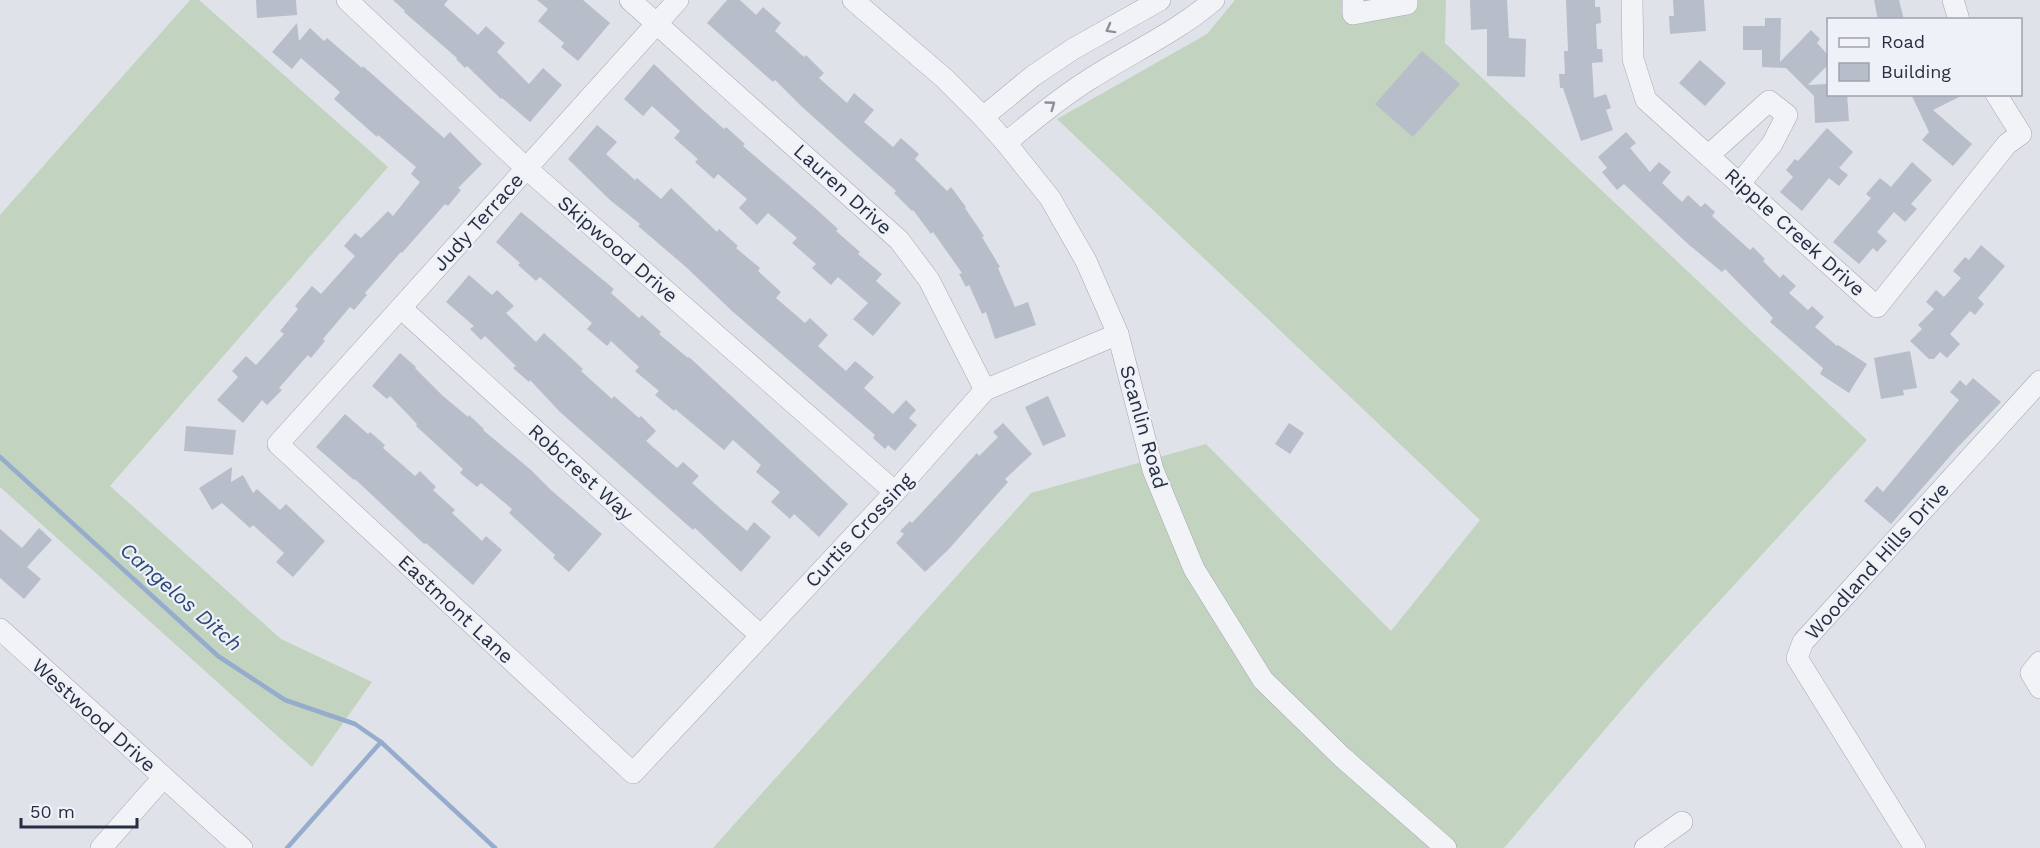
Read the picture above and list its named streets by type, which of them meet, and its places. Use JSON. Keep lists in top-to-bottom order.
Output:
{
  "streets": {
    "street": [
      "Lauren Drive",
      "Judy Terrace",
      "Ripple Creek Drive",
      "Skipwood Drive",
      "Scanlin Road",
      "Robcrest Way",
      "Curtis Crossing",
      "Woodland Hills Drive",
      "Eastmont Lane",
      "Westwood Drive"
    ]
  },
  "crossings": [
    ["Lauren Drive", "Judy Terrace"],
    ["Lauren Drive", "Curtis Crossing"],
    ["Judy Terrace", "Skipwood Drive"],
    ["Judy Terrace", "Robcrest Way"],
    ["Judy Terrace", "Eastmont Lane"],
    ["Skipwood Drive", "Curtis Crossing"],
    ["Scanlin Road", "Curtis Crossing"],
    ["Robcrest Way", "Curtis Crossing"],
    ["Curtis Crossing", "Eastmont Lane"]
  ],
  "water": ["Cangelos Ditch"],
  "legend": ["Road", "Building"],
  "scale_bar": "50 m"
}
